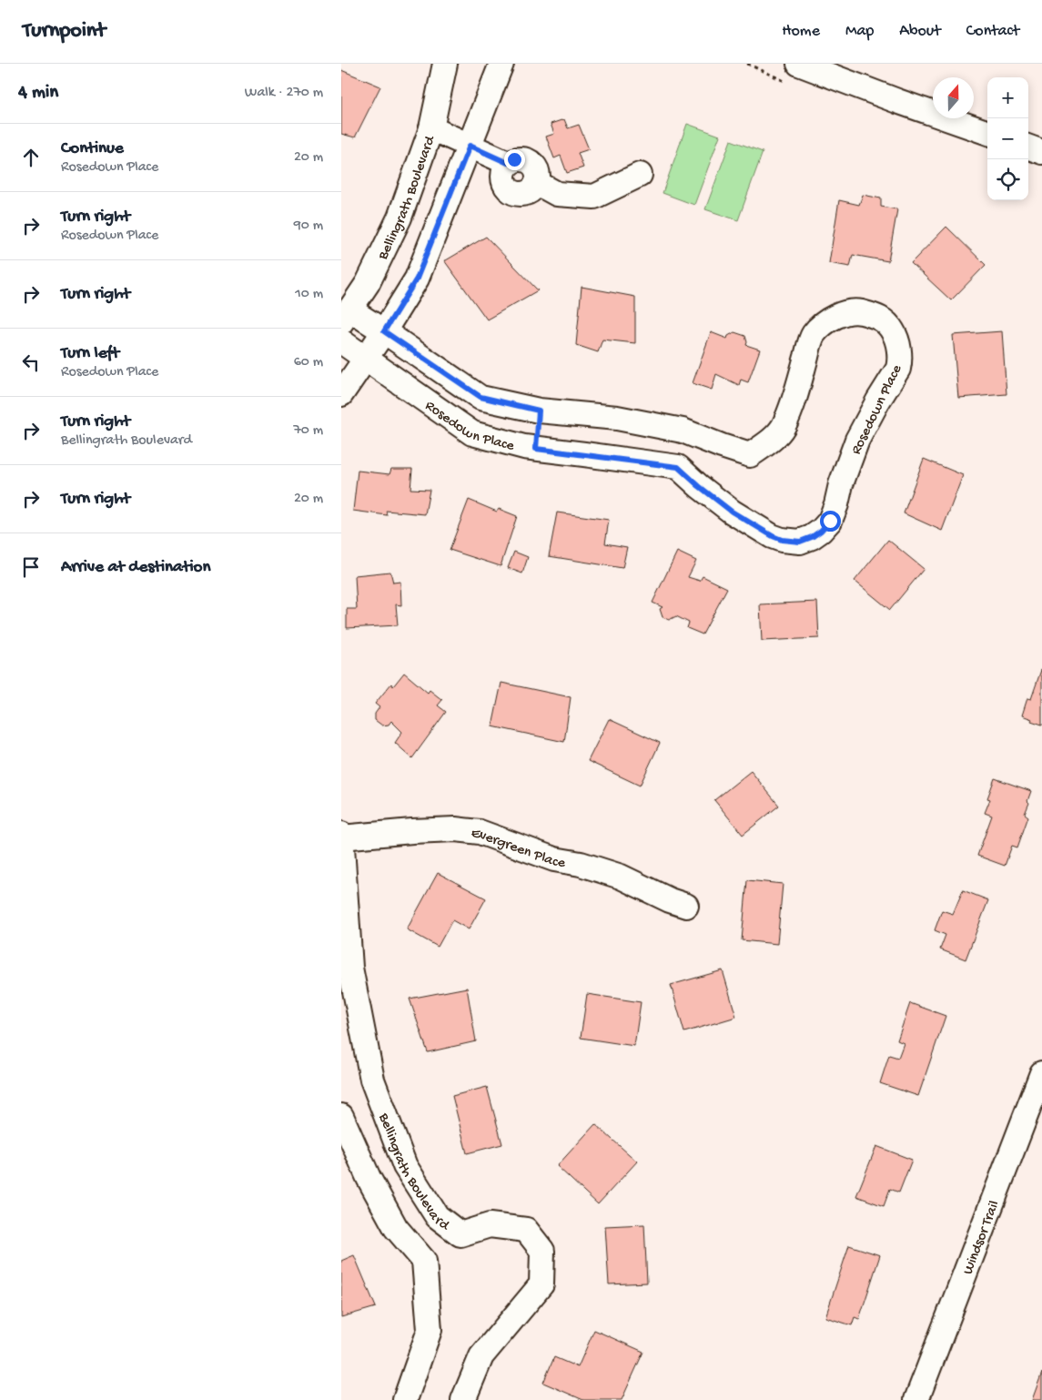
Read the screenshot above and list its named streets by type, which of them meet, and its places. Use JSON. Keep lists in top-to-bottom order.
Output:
{
  "streets": {
    "street": [
      "Bellingrath Boulevard",
      "Rosedown Place",
      "Evergreen Place",
      "Windsor Trail"
    ]
  },
  "crossings": [
    ["Bellingrath Boulevard", "Rosedown Place"],
    ["Bellingrath Boulevard", "Evergreen Place"]
  ],
  "north": "top",
  "page": {
    "header": "Turnpoint",
    "nav": [
      "Home",
      "Map",
      "About",
      "Contact"
    ],
    "heading": ["4 min", "Walk · 270 m"],
    "map_buttons": ["+", "−"],
    "list": [
      ["Continue", "Rosedown Place", "20 m"],
      ["Turn right", "Rosedown Place", "90 m"],
      ["Turn right", "10 m"],
      ["Turn left", "Rosedown Place", "60 m"],
      ["Turn right", "Bellingrath Boulevard", "70 m"],
      ["Turn right", "20 m"],
      "Arrive at destination"
    ]
  }
}
